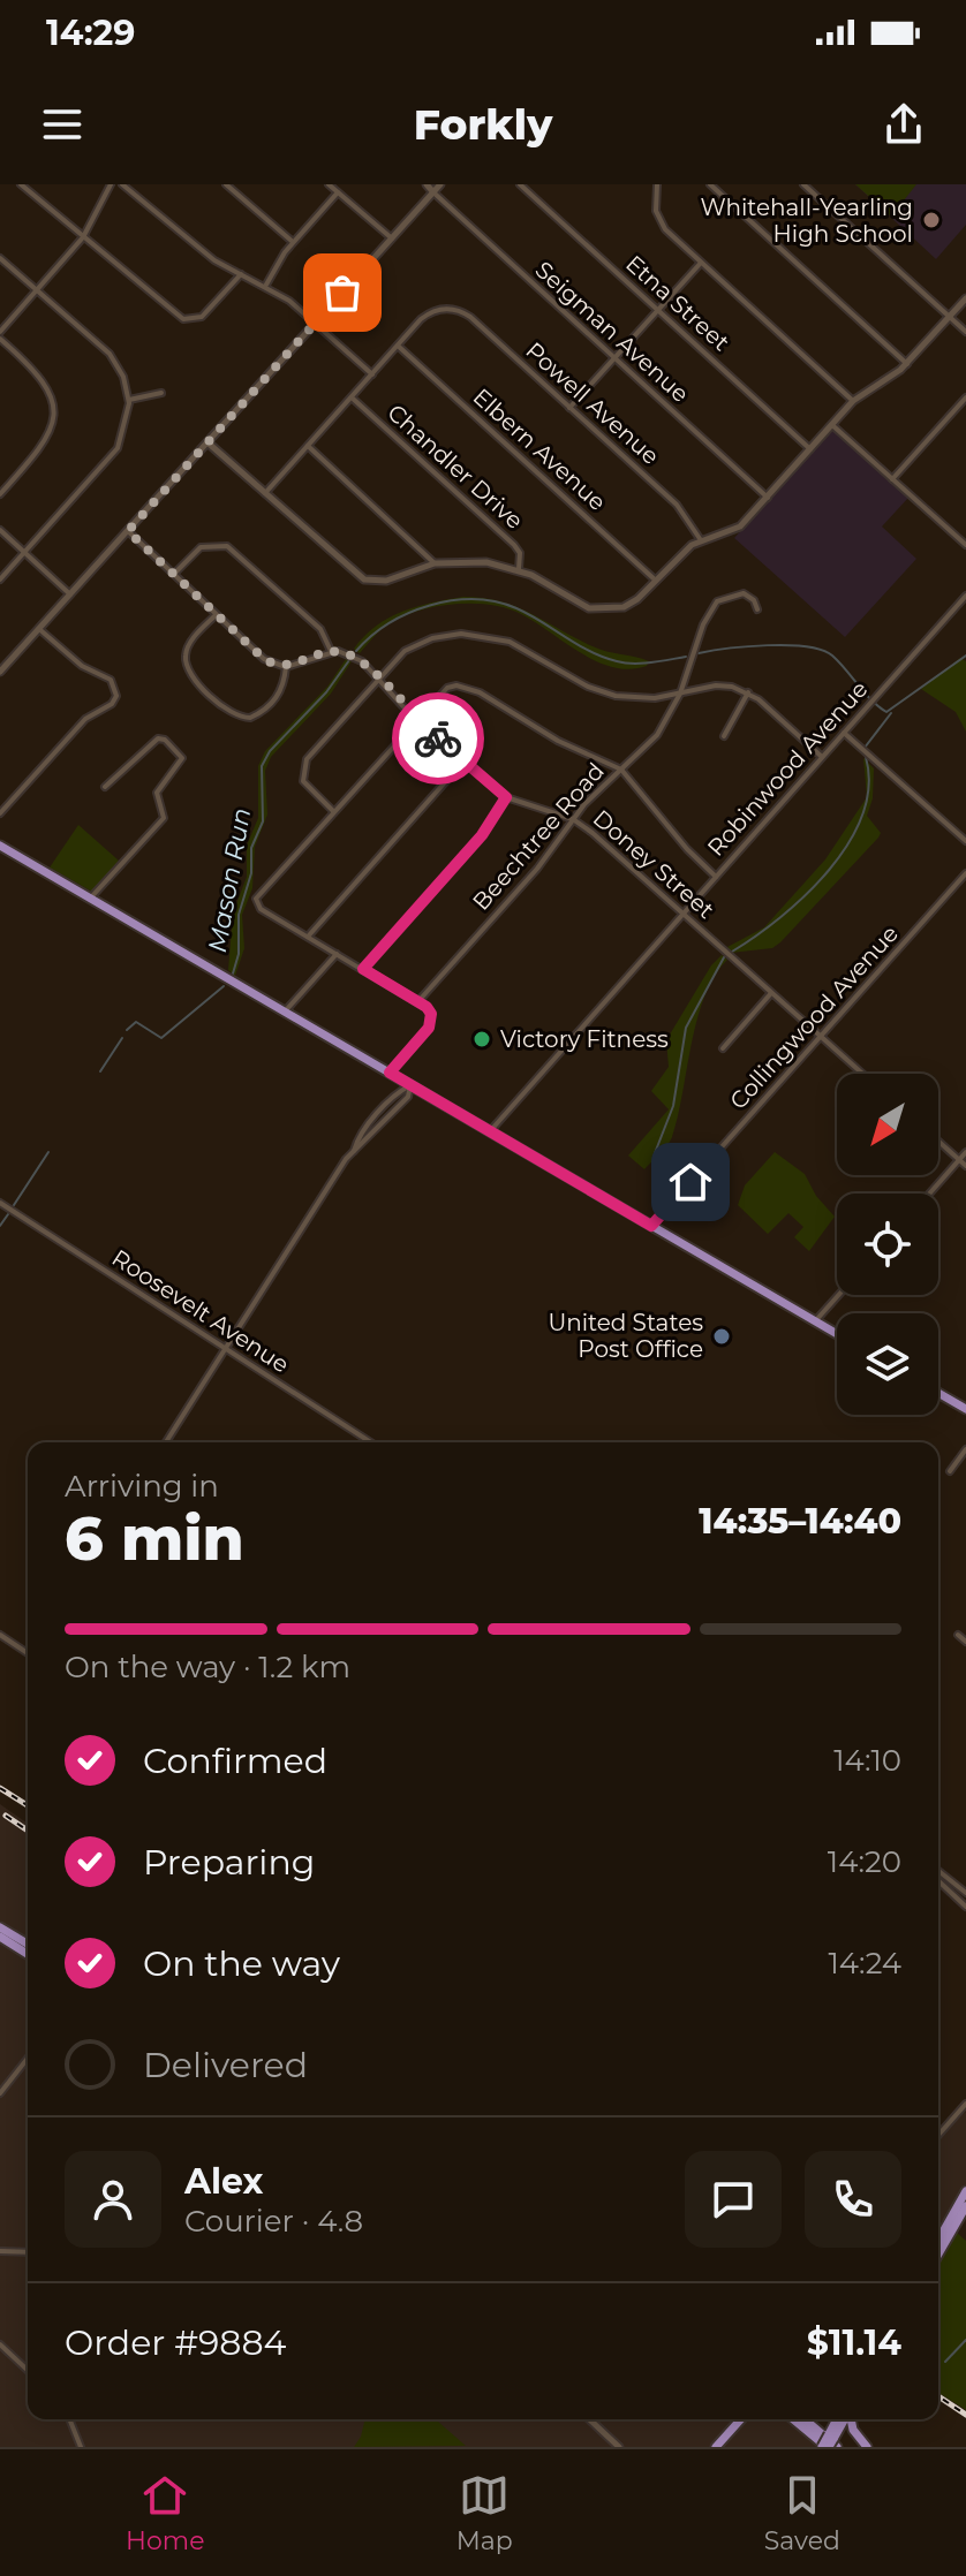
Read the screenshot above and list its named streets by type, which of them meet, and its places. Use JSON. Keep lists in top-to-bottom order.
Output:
{
  "streets": {
    "street": [
      "Etna Street",
      "Seigman Avenue",
      "Powell Avenue",
      "Elbern Avenue",
      "Chandler Drive",
      "Robinwood Avenue",
      "Beechtree Road",
      "Doney Street",
      "Collingwood Avenue",
      "Roosevelt Avenue"
    ]
  },
  "crossings": [
    ["Powell Avenue", "Elbern Avenue"],
    ["Robinwood Avenue", "Doney Street"],
    ["Beechtree Road", "Doney Street"],
    ["Doney Street", "Collingwood Avenue"]
  ],
  "water": ["Mason Run"],
  "places": ["Whitehall-Yearling High School", "Victory Fitness", "United States Post Office"],
  "north": "bottom left",
  "page": {
    "status": "14:29",
    "header": "Forkly",
    "heading": ["6 min", "Arriving in", "14:35–14:40"],
    "panel": [
      "Alex",
      "Courier · 4.8",
      "Order #9884",
      "$11.14"
    ],
    "bar": "On the way · 1.2 km",
    "list": [
      ["Confirmed", "14:10"],
      ["Preparing", "14:20"],
      ["On the way", "14:24"],
      "Delivered"
    ],
    "tabs": ["Home", "Map", "Saved"]
  }
}
